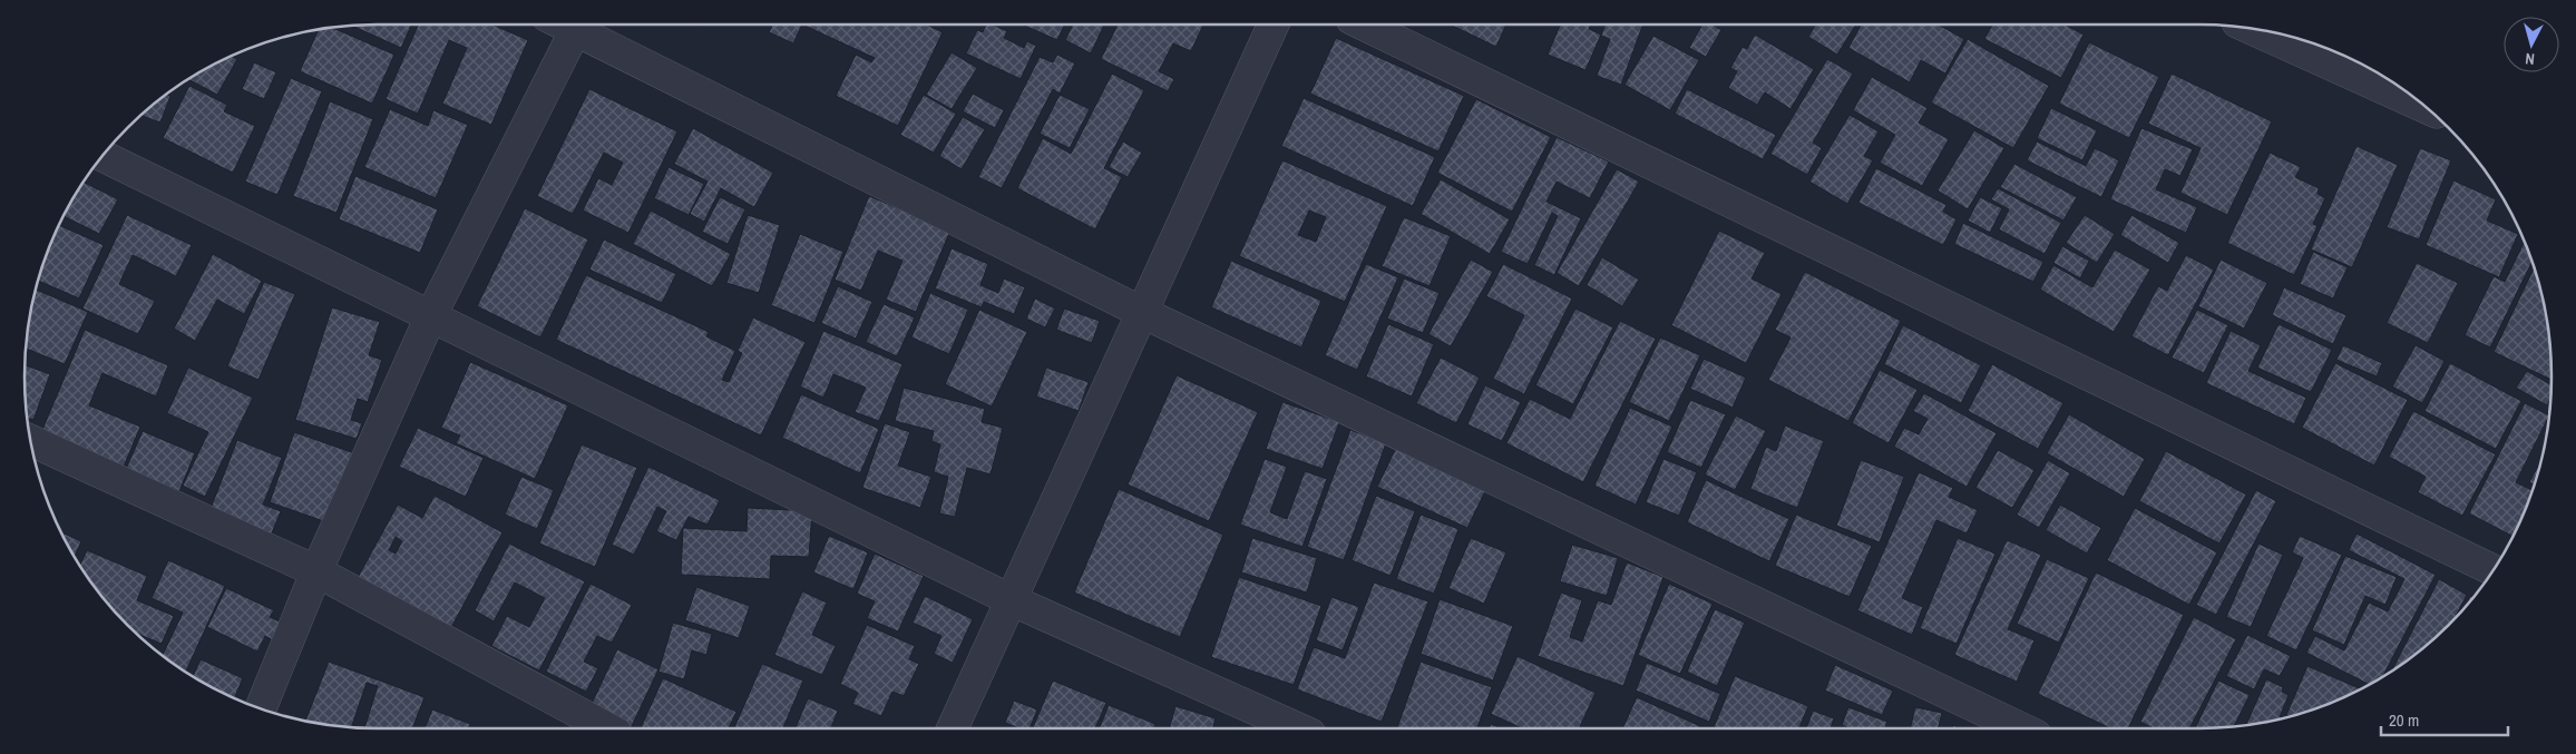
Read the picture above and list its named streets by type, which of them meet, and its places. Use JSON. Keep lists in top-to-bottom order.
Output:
{
  "scale_bar": "20 m",
  "north": "bottom"
}
